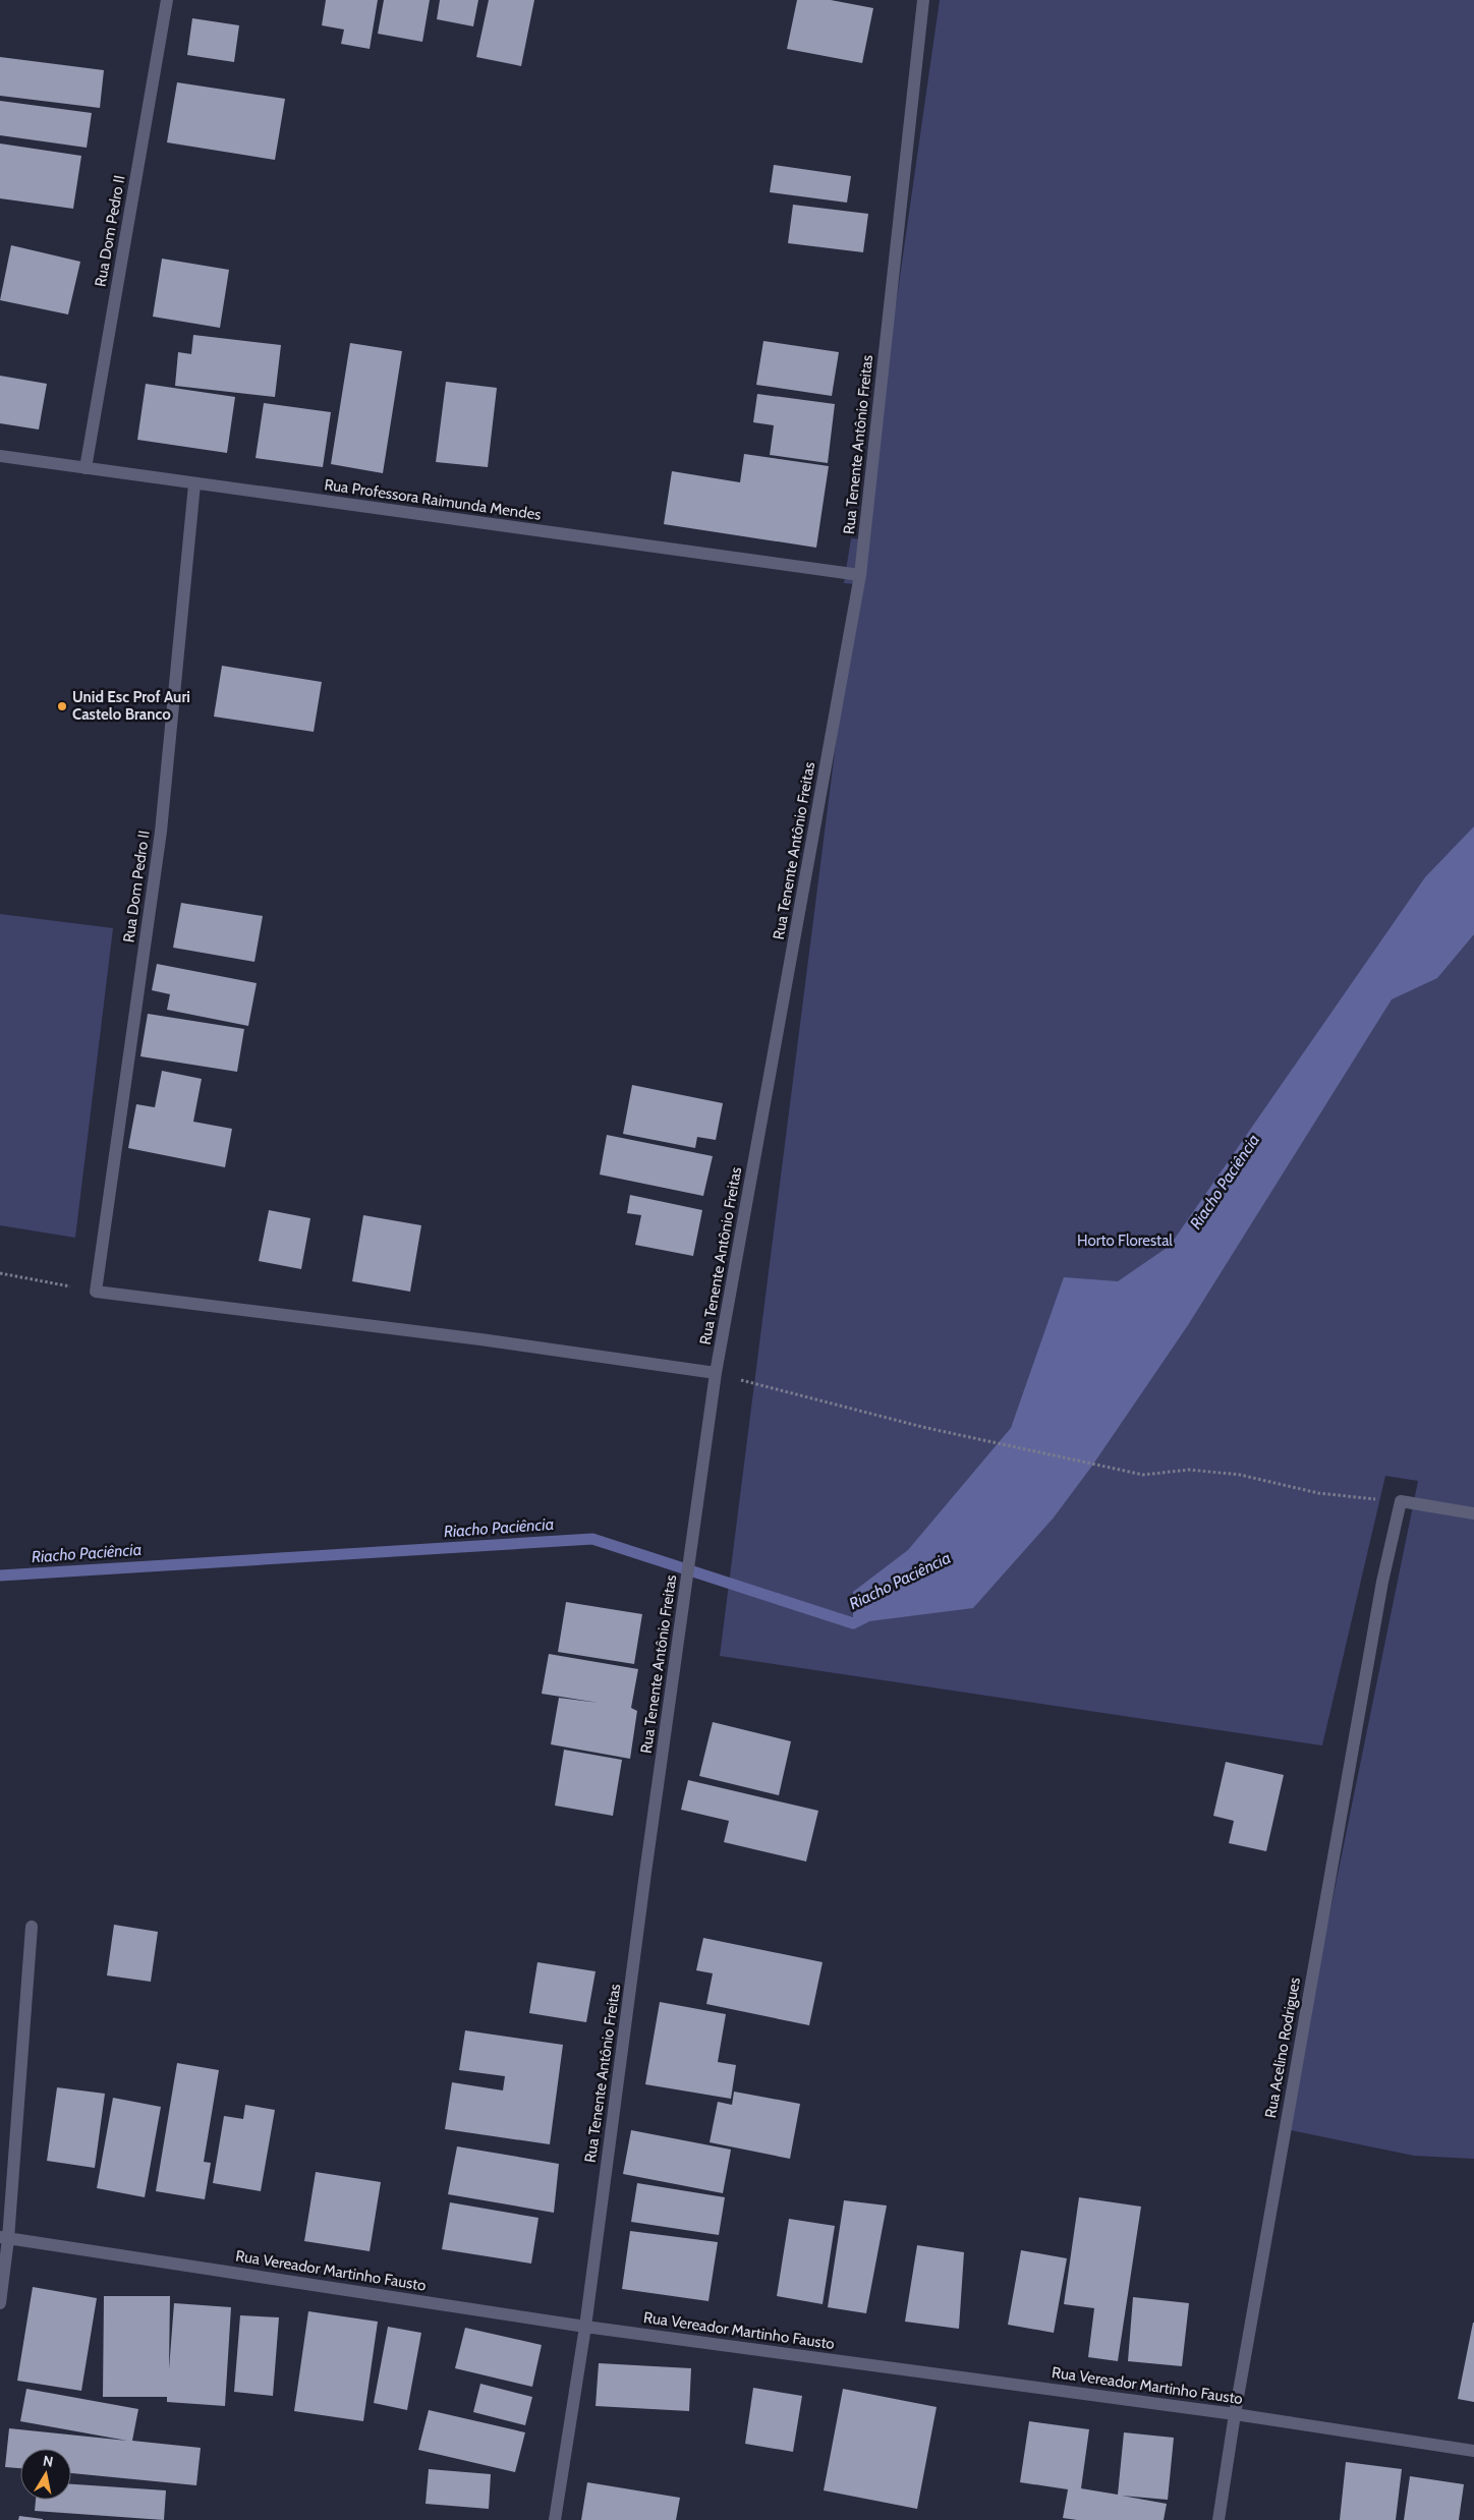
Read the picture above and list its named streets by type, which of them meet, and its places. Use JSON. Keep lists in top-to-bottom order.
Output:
{
  "streets": {
    "street": [
      "Rua Dom Pedro II",
      "Rua Tenente Antônio Freitas",
      "Rua Professora Raimunda Mendes",
      "Rua Acelino Rodrigues",
      "Rua Vereador Martinho Fausto"
    ]
  },
  "crossings": [
    ["Rua Dom Pedro II", "Rua Professora Raimunda Mendes"],
    ["Rua Tenente Antônio Freitas", "Rua Professora Raimunda Mendes"],
    ["Rua Tenente Antônio Freitas", "Rua Vereador Martinho Fausto"],
    ["Rua Acelino Rodrigues", "Rua Vereador Martinho Fausto"]
  ],
  "water": ["Riacho Paciência"],
  "parks": ["Horto Florestal"],
  "places": ["Unid Esc Prof Auri Castelo Branco"],
  "north": "top"
}
